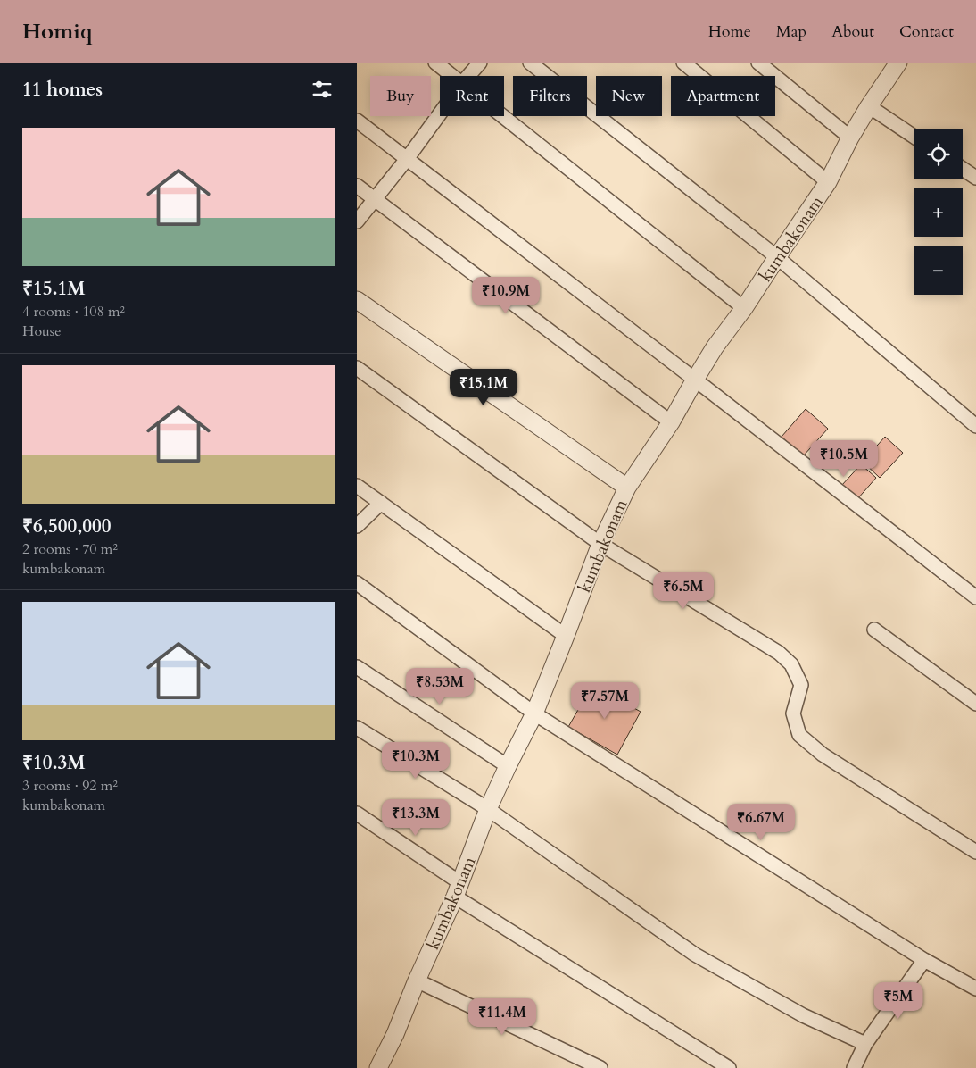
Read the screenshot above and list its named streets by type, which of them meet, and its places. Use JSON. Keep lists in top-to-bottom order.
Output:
{
  "streets": {
    "street": ["kumbakonam"]
  },
  "page": {
    "header": "Homiq",
    "nav": [
      "Home",
      "Map",
      "About",
      "Contact"
    ],
    "heading": "11 homes",
    "chip": [
      "Buy",
      "Rent",
      "Filters",
      "New",
      "Apartment"
    ],
    "list": [
      {
        "name": "₹15.1M",
        "note": "4 rooms · 108 m² · House"
      },
      {
        "name": "₹6,500,000",
        "note": "2 rooms · 70 m² · kumbakonam"
      },
      {
        "name": "₹10.3M",
        "note": "3 rooms · 92 m² · kumbakonam"
      }
    ],
    "map_buttons": ["+", "−"],
    "price": [
      "₹10.9M",
      "₹15.1M",
      "₹10.5M",
      "₹6.5M",
      "₹8.53M",
      "₹7.57M",
      "₹10.3M",
      "₹13.3M",
      "₹6.67M",
      "₹5M",
      "₹11.4M"
    ]
  }
}
